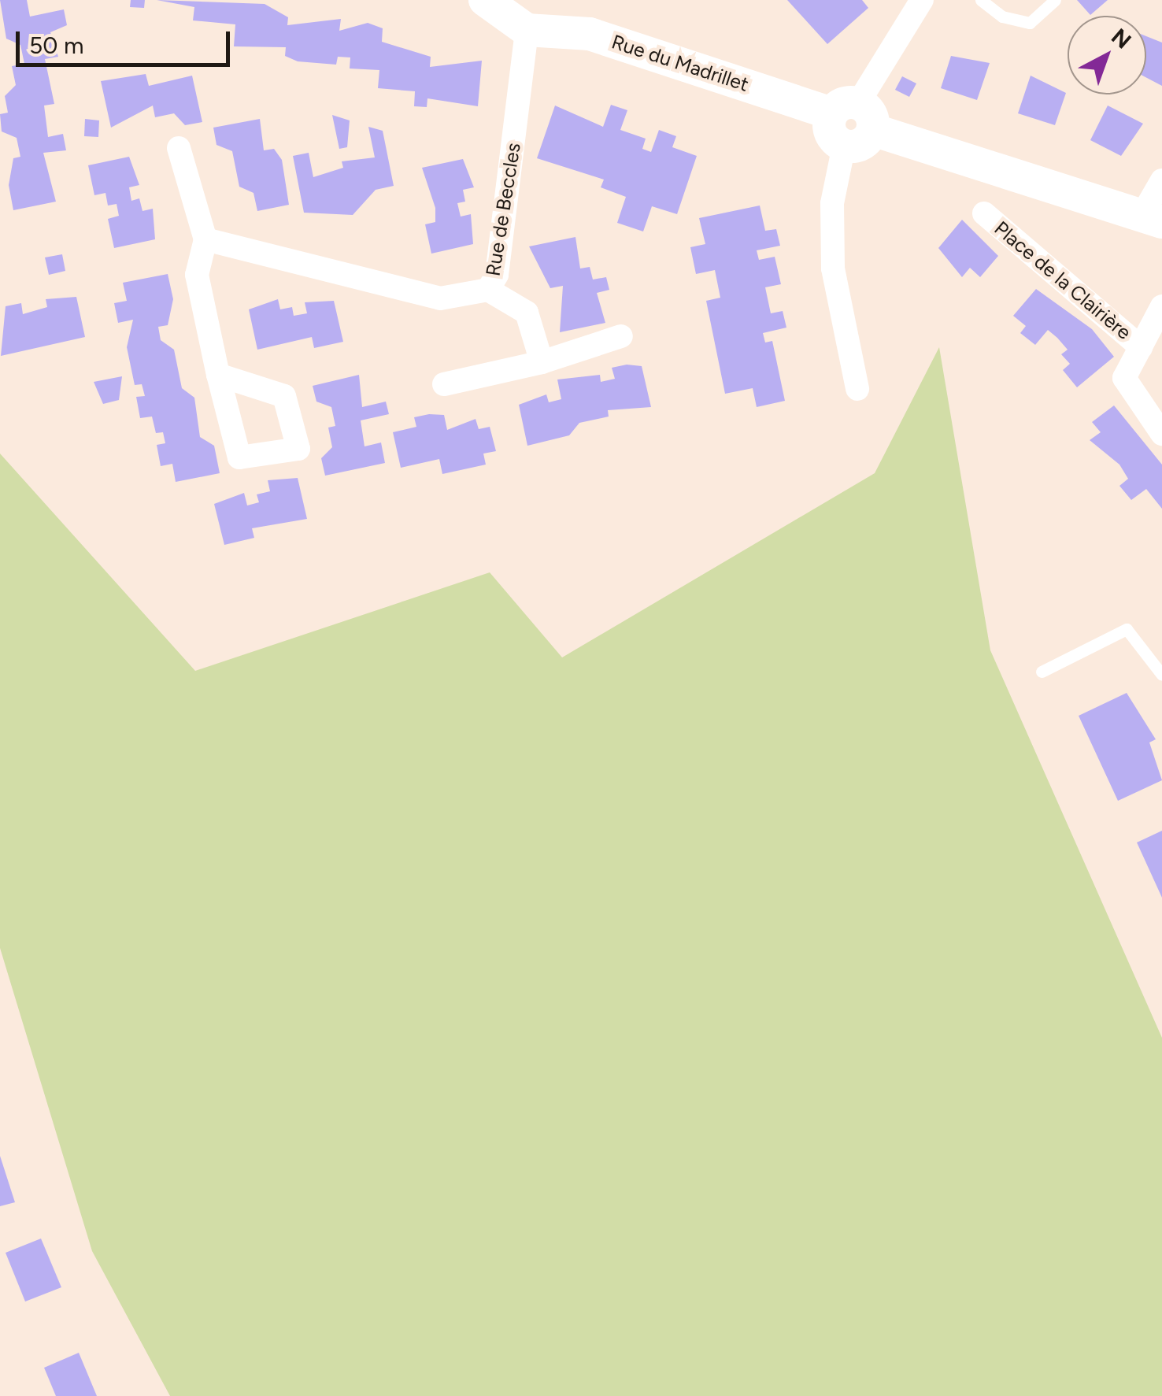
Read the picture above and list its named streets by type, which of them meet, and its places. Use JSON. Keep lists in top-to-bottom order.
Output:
{
  "streets": {
    "street": ["Rue du Madrillet", "Rue de Beccles", "Place de la Clairière"]
  },
  "crossings": [
    ["Rue du Madrillet", "Rue de Beccles"]
  ],
  "scale_bar": "50 m",
  "north": "top right"
}
